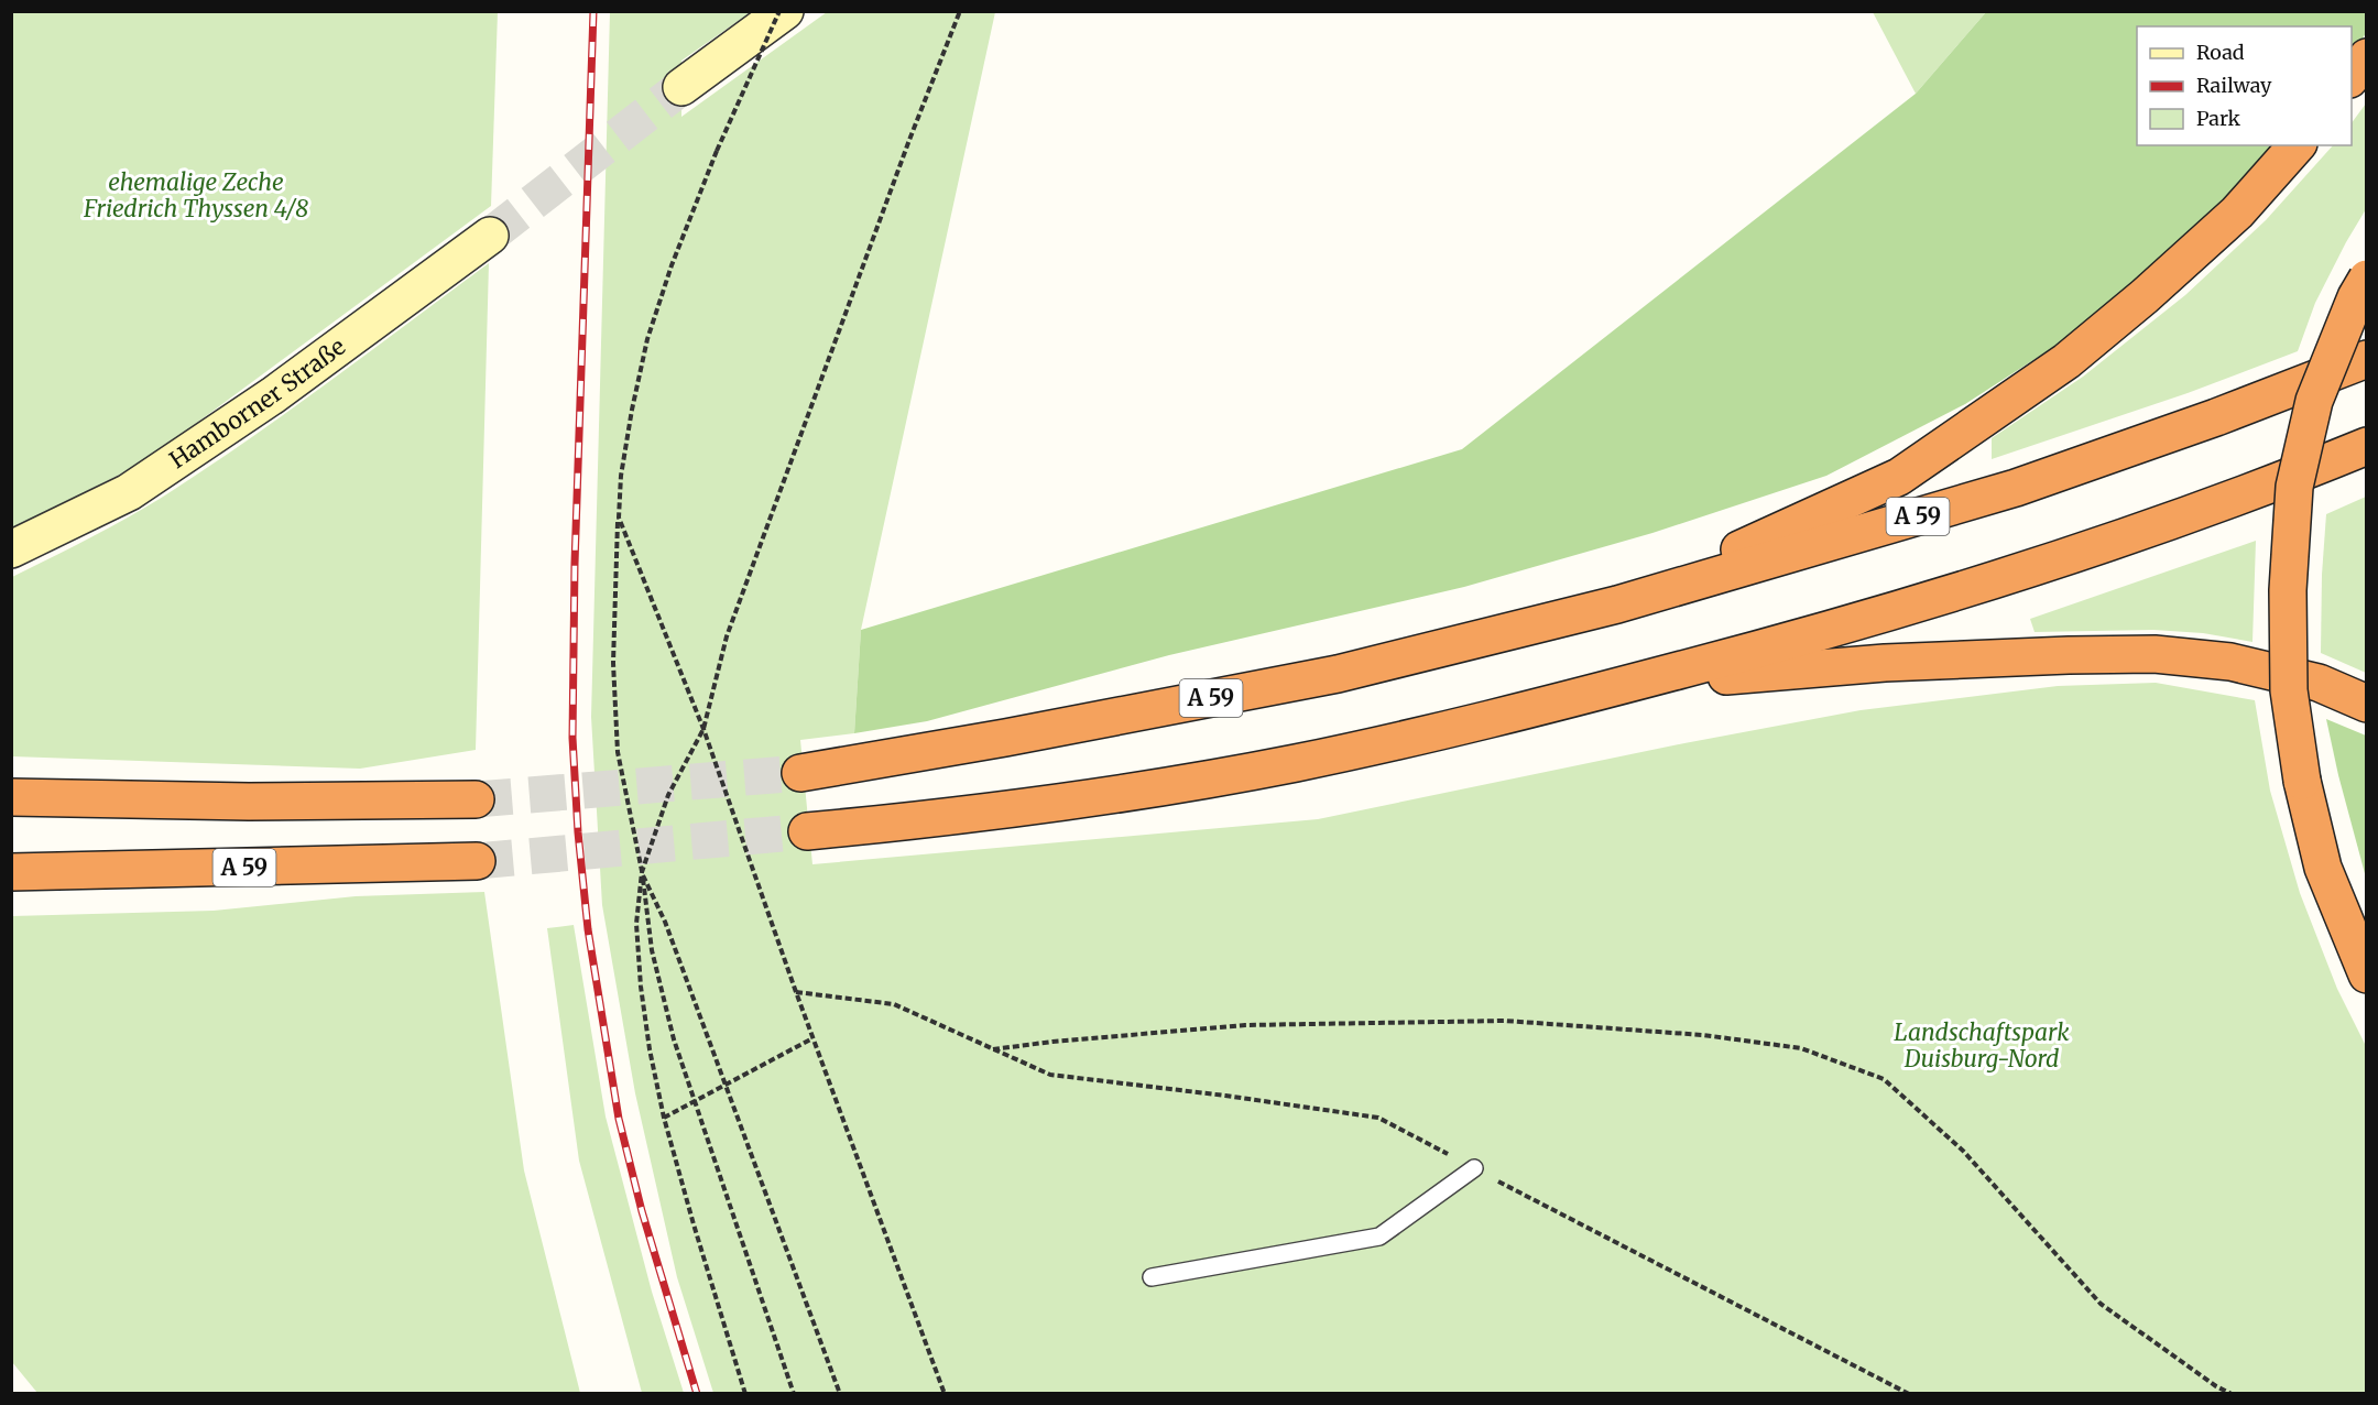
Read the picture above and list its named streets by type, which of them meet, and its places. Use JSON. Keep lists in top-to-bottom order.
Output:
{
  "streets": {
    "highway": ["A 59"],
    "street": ["Hamborner Straße"]
  },
  "parks": ["ehemalige Zeche Friedrich Thyssen 4/8", "Landschaftspark Duisburg-Nord"],
  "legend": ["Road", "Railway", "Park"]
}
